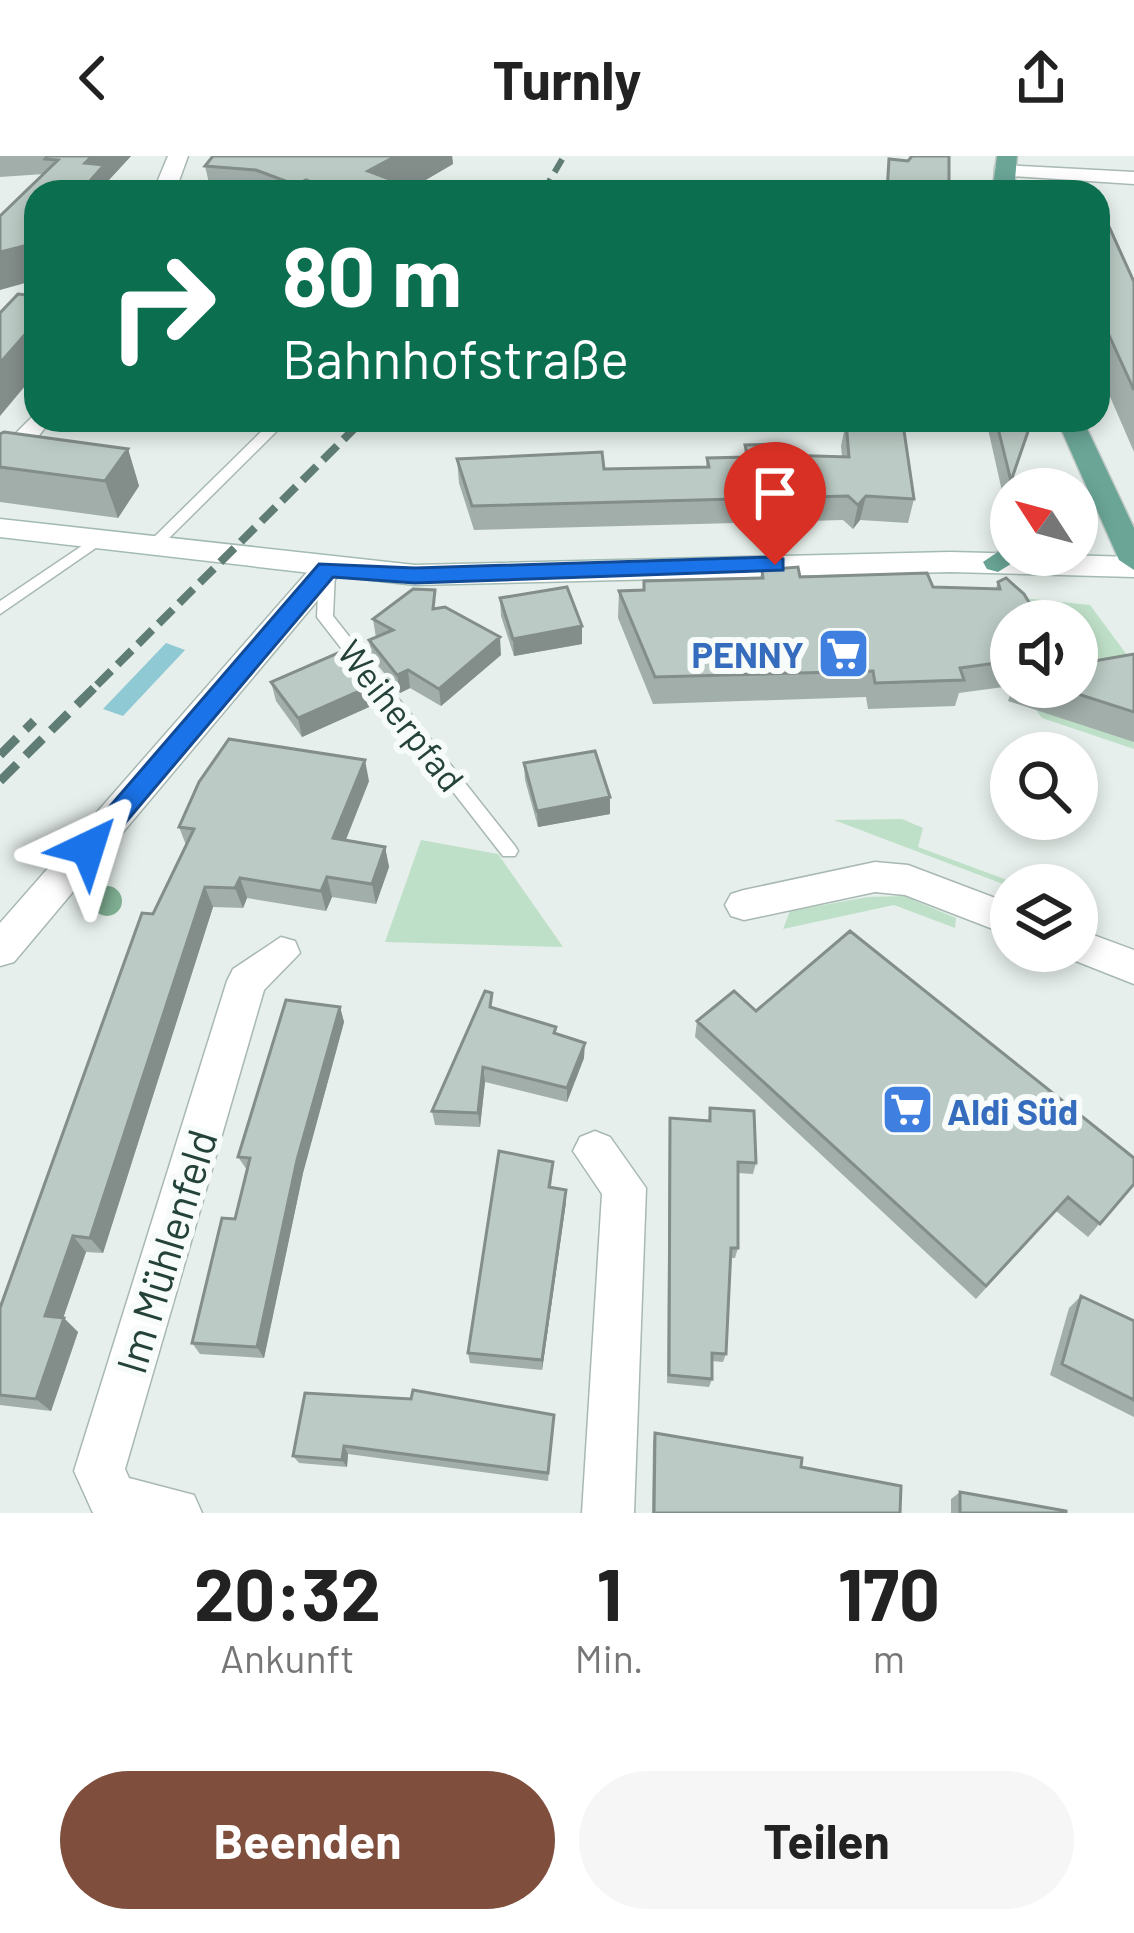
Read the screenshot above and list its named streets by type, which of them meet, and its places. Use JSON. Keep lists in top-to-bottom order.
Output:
{
  "streets": {
    "street": ["Im Mühlenfeld"],
    "lane": ["Weiherpfad"]
  },
  "places": {
    "supermarket": ["PENNY", "Aldi Süd"]
  },
  "north": "top left",
  "page": {
    "header": "Turnly",
    "turn": ["80 m", "Bahnhofstraße"],
    "eta": [
      "20:32",
      "Ankunft",
      "1",
      "Min.",
      "170",
      "m"
    ],
    "buttons": ["Beenden", "Teilen"]
  }
}
